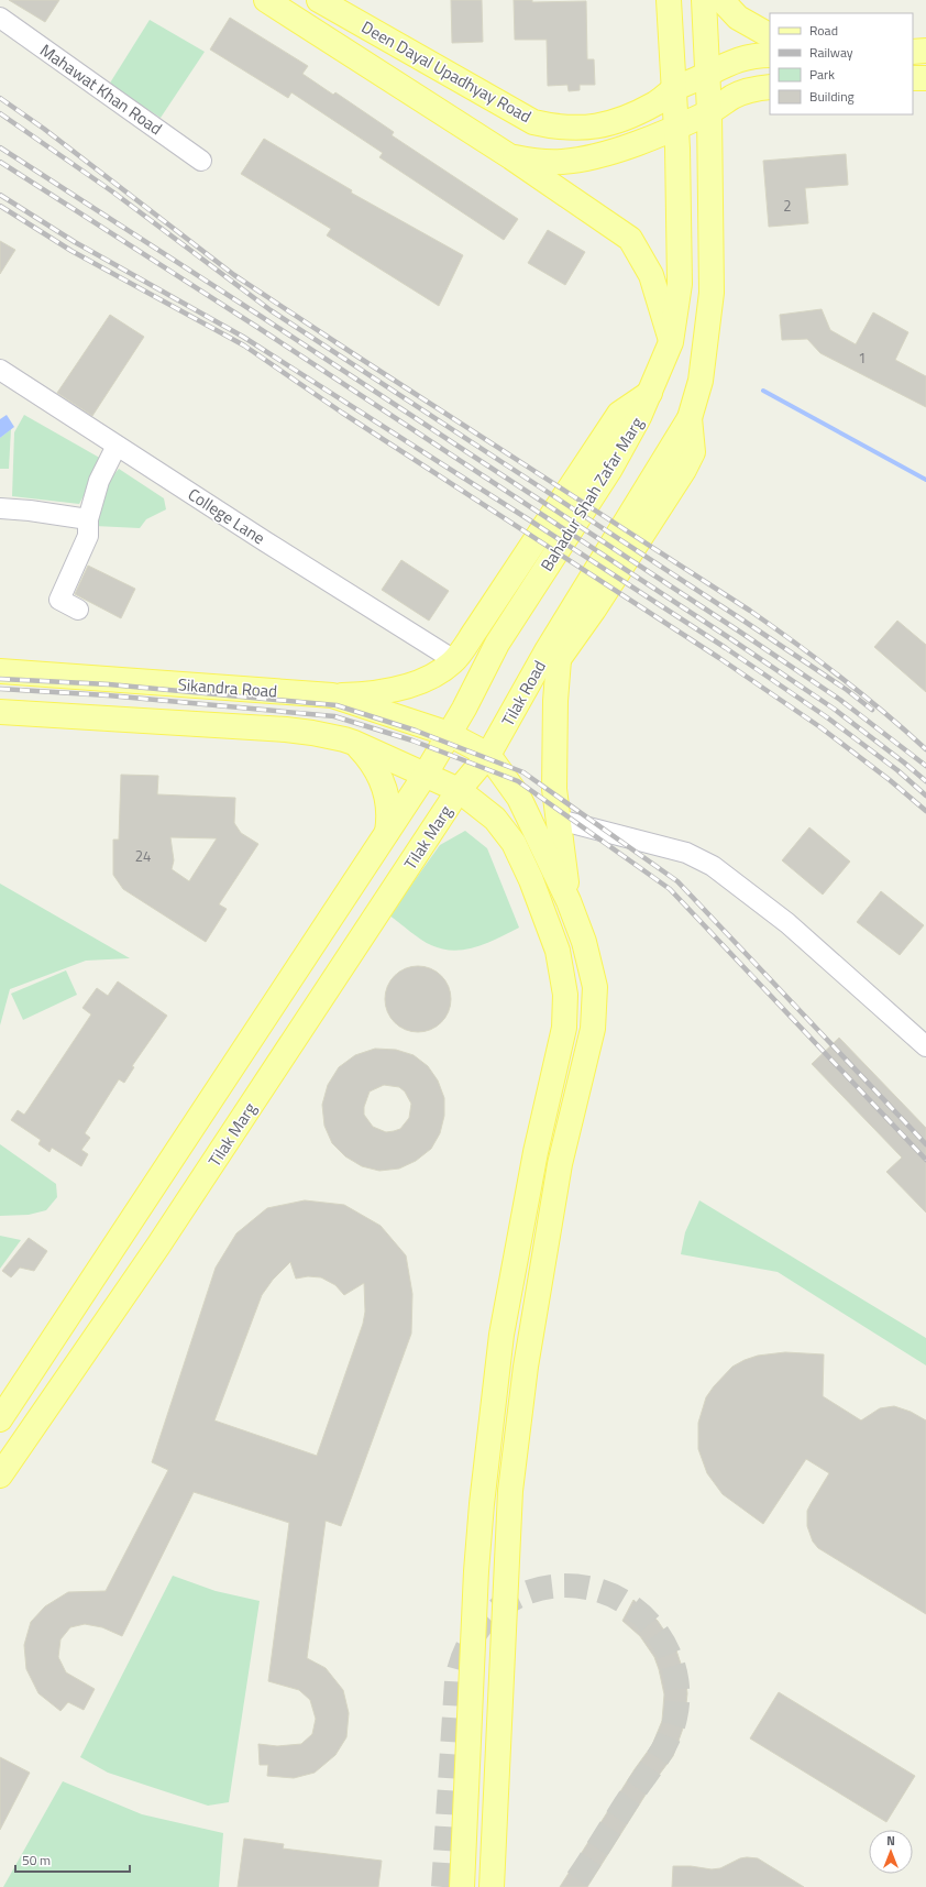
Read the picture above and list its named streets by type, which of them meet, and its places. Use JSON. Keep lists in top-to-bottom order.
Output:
{
  "streets": {
    "main road": [
      "Deen Dayal Upadhyay Road",
      "Bahadur Shah Zafar Marg",
      "Sikandra Road",
      "Tilak Road",
      "Tilak Marg"
    ],
    "street": ["Mahawat Khan Road", "College Lane"]
  },
  "crossings": [
    ["Deen Dayal Upadhyay Road", "Bahadur Shah Zafar Marg"],
    ["Sikandra Road", "Tilak Road"],
    ["Sikandra Road", "Tilak Marg"],
    ["Tilak Road", "Tilak Marg"]
  ],
  "house_numbers": ["2", "1", "24"],
  "legend": [
    "Road",
    "Railway",
    "Park",
    "Building"
  ],
  "scale_bar": "50 m",
  "north": "top"
}
